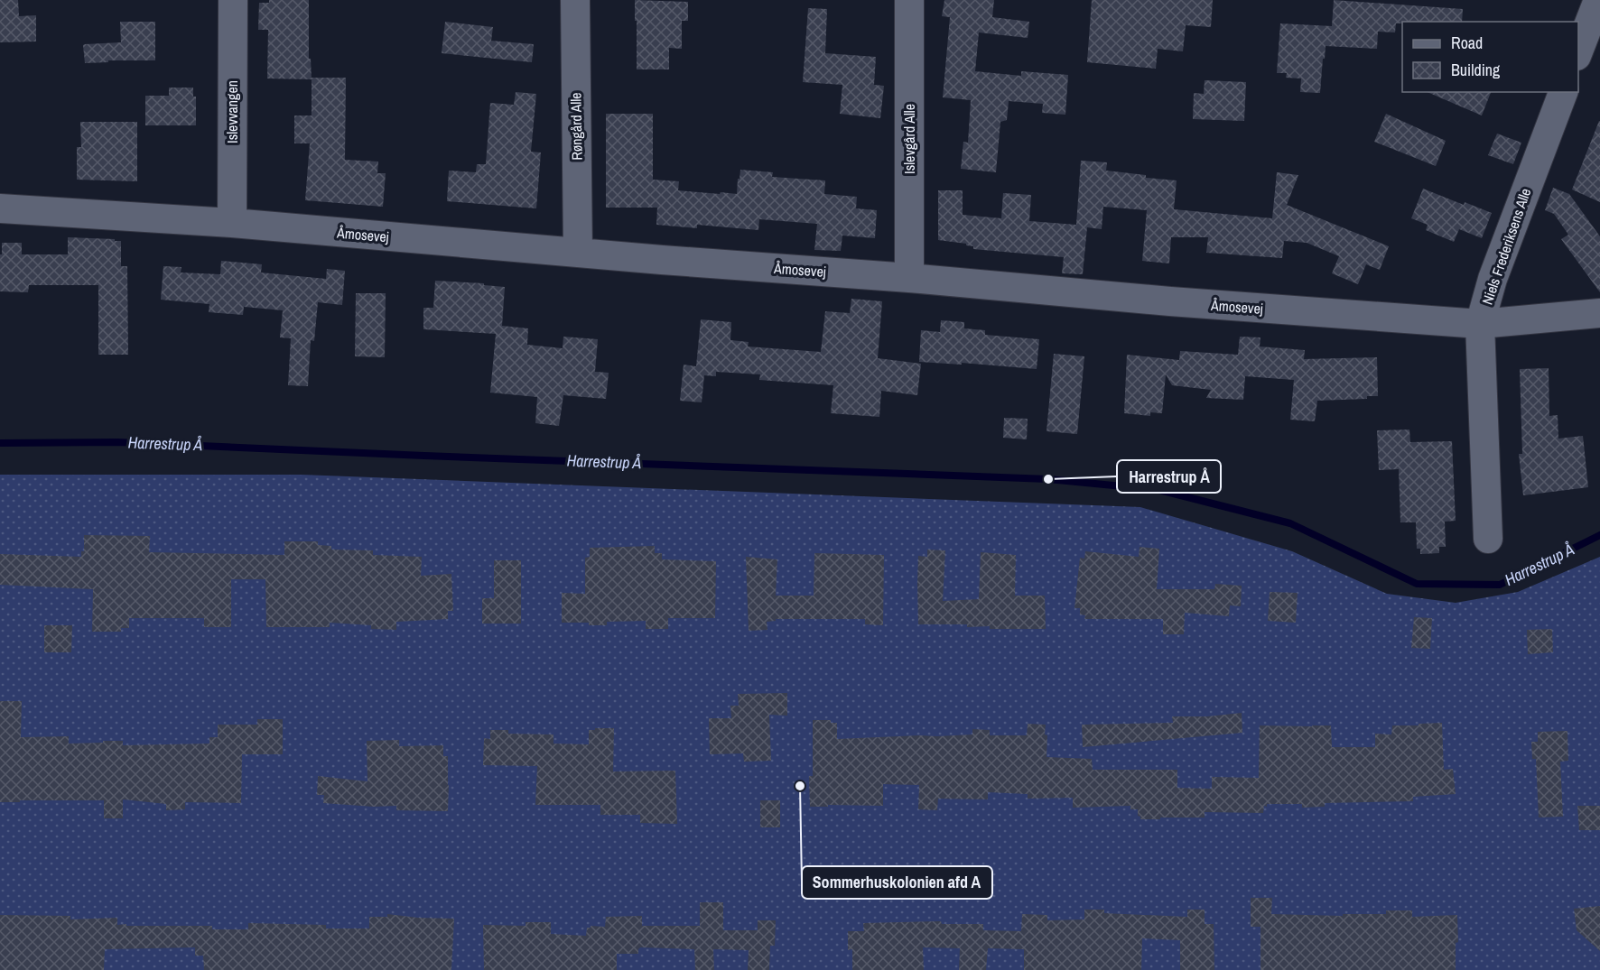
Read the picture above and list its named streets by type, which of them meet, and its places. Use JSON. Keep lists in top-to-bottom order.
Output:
{
  "streets": {
    "street": [
      "Islevvangen",
      "Røngård Alle",
      "Islevgård Alle",
      "Åmosevej",
      "Niels Frederiksens Alle"
    ]
  },
  "crossings": [
    ["Islevvangen", "Åmosevej"],
    ["Røngård Alle", "Åmosevej"],
    ["Islevgård Alle", "Åmosevej"],
    ["Åmosevej", "Niels Frederiksens Alle"]
  ],
  "water": ["Harrestrup Å"],
  "places": ["Harrestrup Å", "Sommerhuskolonien afd A"],
  "legend": ["Road", "Building"]
}
